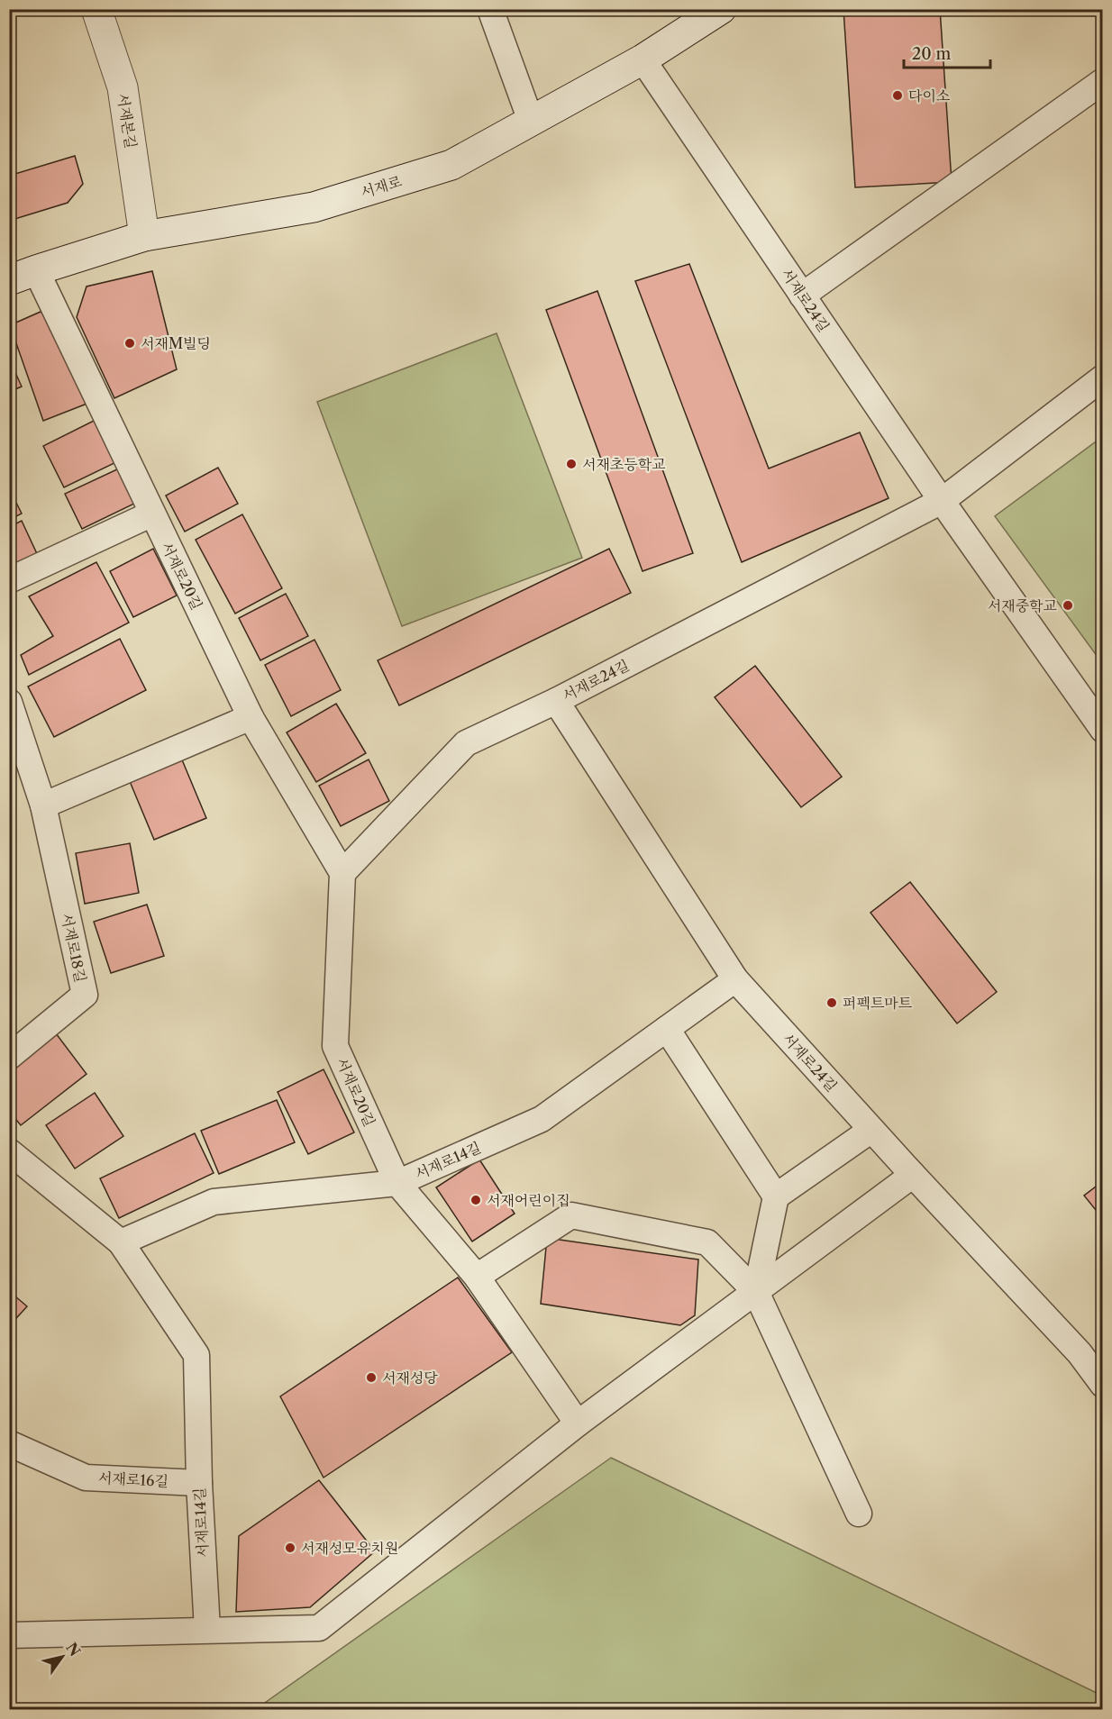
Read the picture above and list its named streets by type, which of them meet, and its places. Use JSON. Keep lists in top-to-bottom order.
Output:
{
  "streets": {
    "main road": ["서재본길", "서재로"],
    "street": [
      "서재로24길",
      "서재로20길",
      "서재로18길",
      "서재로14길",
      "서재로16길"
    ]
  },
  "crossings": [
    ["서재본길", "서재로"],
    ["서재로", "서재로24길"],
    ["서재로", "서재로20길"],
    ["서재로24길", "서재로14길"],
    ["서재로20길", "서재로14길"],
    ["서재로14길", "서재로16길"]
  ],
  "places": [
    "다이소",
    "서재M빌딩",
    "서재초등학교",
    "서재중학교",
    "퍼펙트마트",
    "서재어린이집",
    "서재성당",
    "서재성모유치원"
  ],
  "scale_bar": "20 m",
  "north": "top right"
}
